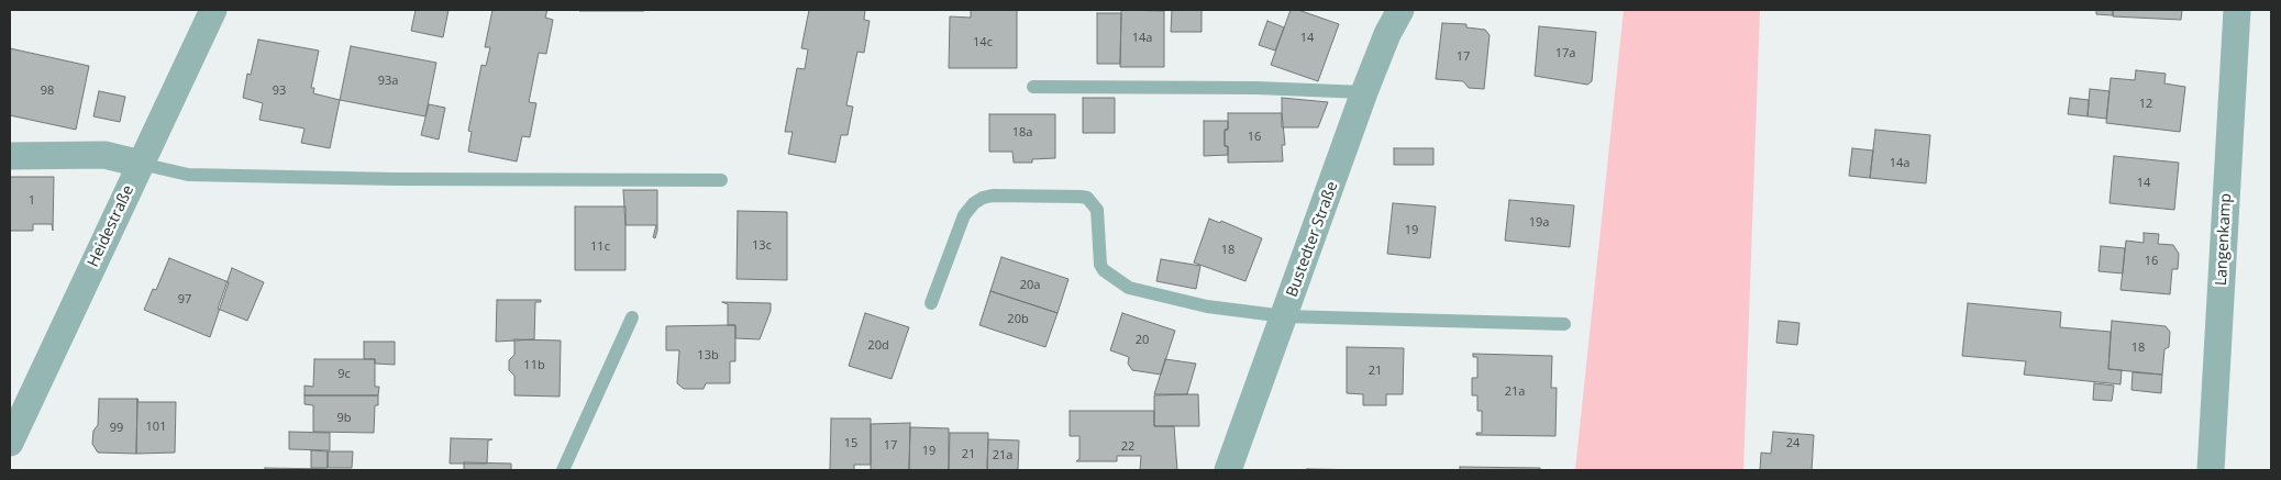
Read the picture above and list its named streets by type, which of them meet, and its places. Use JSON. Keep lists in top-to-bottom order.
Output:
{
  "streets": {
    "street": ["Heidestraße", "Bustedter Straße", "Langenkamp"]
  },
  "house_numbers": [
    "14a",
    "14",
    "14c",
    "17a",
    "17",
    "93a",
    "98",
    "93",
    "12",
    "18a",
    "16",
    "14a",
    "14",
    "1",
    "19a",
    "19",
    "13c",
    "11c",
    "18",
    "16",
    "20a",
    "97",
    "20b",
    "20",
    "20d",
    "18",
    "13b",
    "11b",
    "21",
    "9c",
    "21a",
    "9b",
    "101",
    "99",
    "15",
    "24",
    "17",
    "22",
    "19",
    "21",
    "21a"
  ]
}
